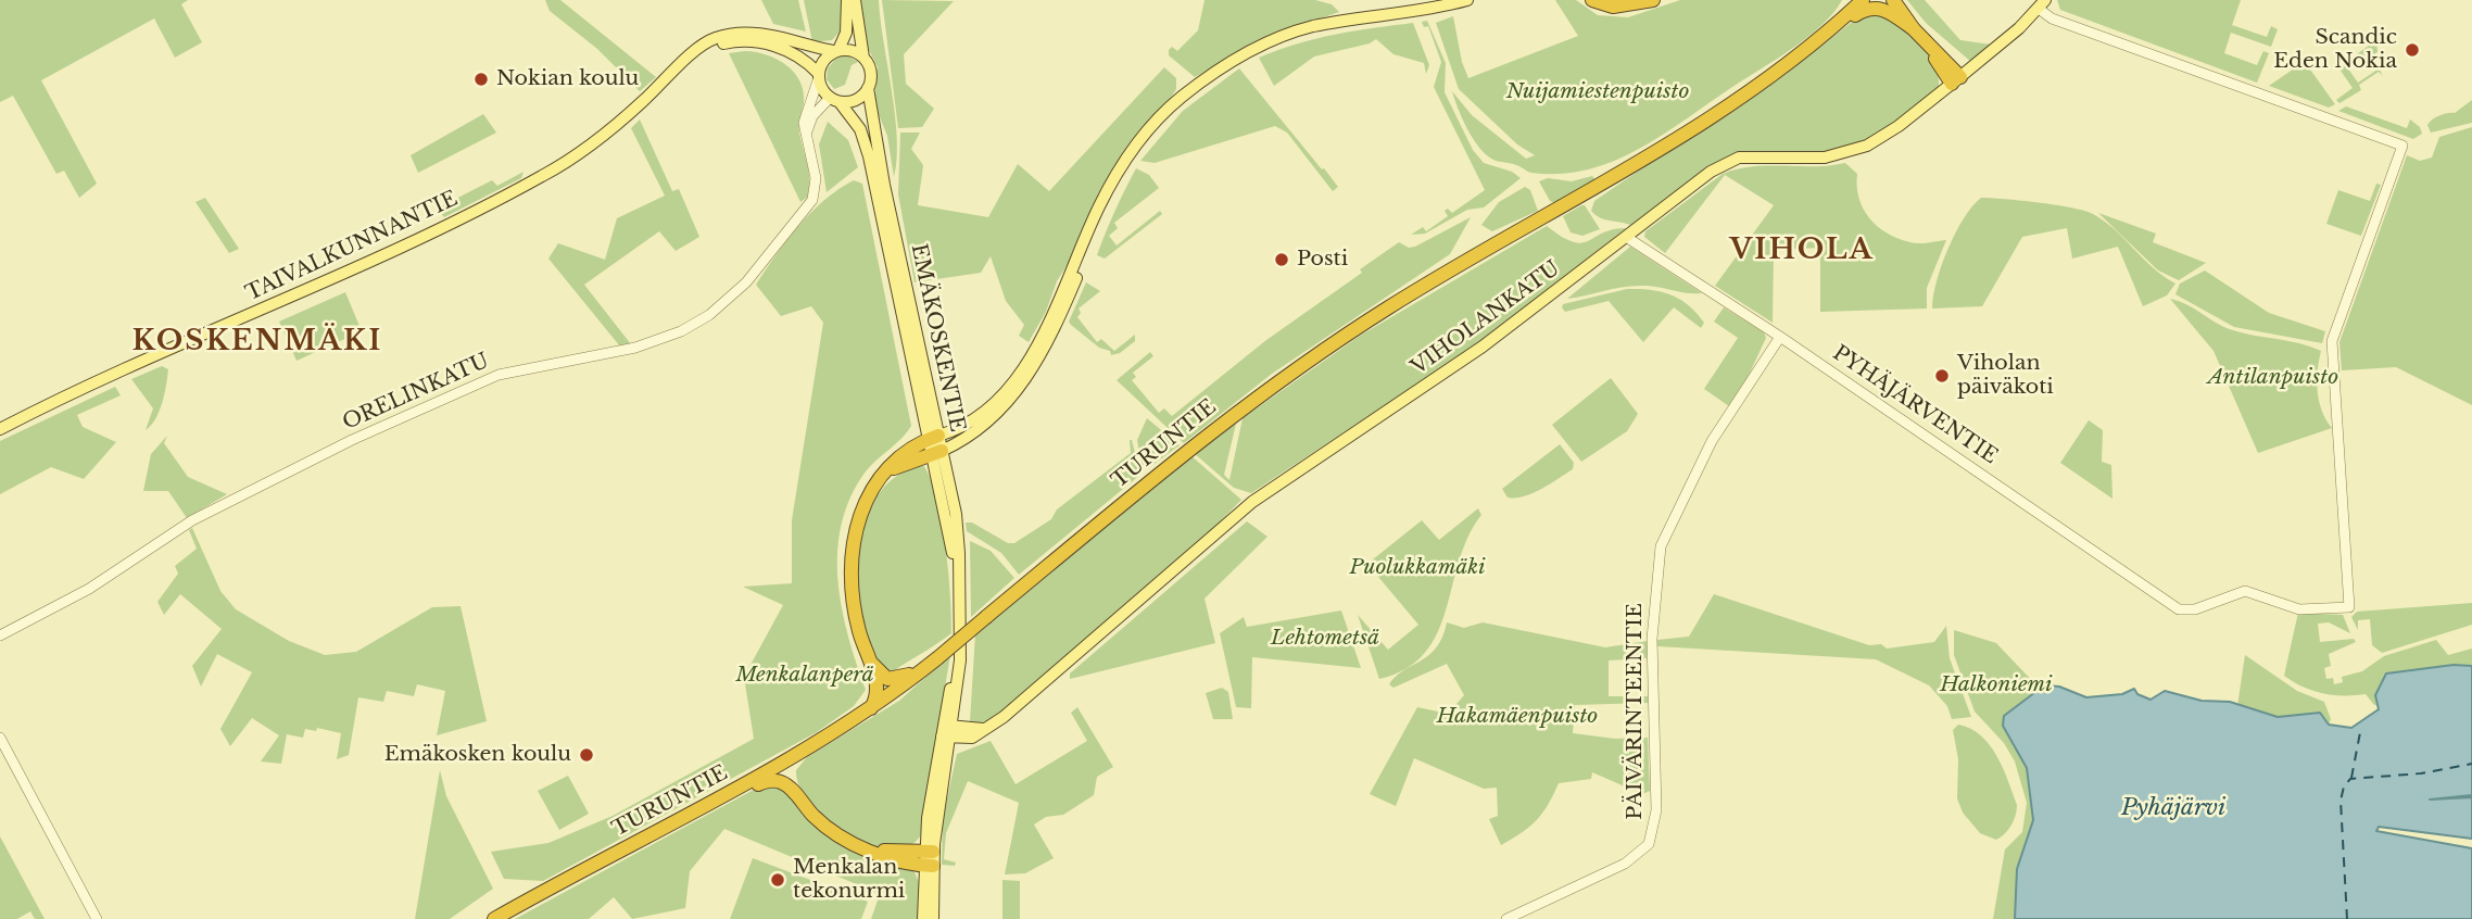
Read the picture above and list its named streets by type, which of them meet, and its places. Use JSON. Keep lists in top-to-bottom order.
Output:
{
  "streets": {
    "highway": ["TURUNTIE"],
    "main road": ["TAIVALKUNNANTIE", "VIHOLANKATU", "EMÄKOSKENTIE"],
    "street": ["ORELINKATU", "PYHÄJÄRVENTIE", "PÄIVÄRINTEENTIE"]
  },
  "crossings": [
    ["TAIVALKUNNANTIE", "EMÄKOSKENTIE"],
    ["TAIVALKUNNANTIE", "ORELINKATU"],
    ["VIHOLANKATU", "EMÄKOSKENTIE"],
    ["VIHOLANKATU", "PYHÄJÄRVENTIE"],
    ["EMÄKOSKENTIE", "ORELINKATU"],
    ["PYHÄJÄRVENTIE", "PÄIVÄRINTEENTIE"]
  ],
  "districts": ["VIHOLA", "KOSKENMÄKI"],
  "water": ["Pyhäjärvi"],
  "parks": [
    "Nuijamiestenpuisto",
    "Antilanpuisto",
    "Puolukkamäki",
    "Lehtometsä",
    "Menkalanperä",
    "Halkoniemi",
    "Hakamäenpuisto"
  ],
  "places": [
    "Scandic Eden Nokia",
    "Nokian koulu",
    "Posti",
    "Viholan päiväkoti",
    "Emäkosken koulu",
    "Menkalan tekonurmi"
  ]
}
